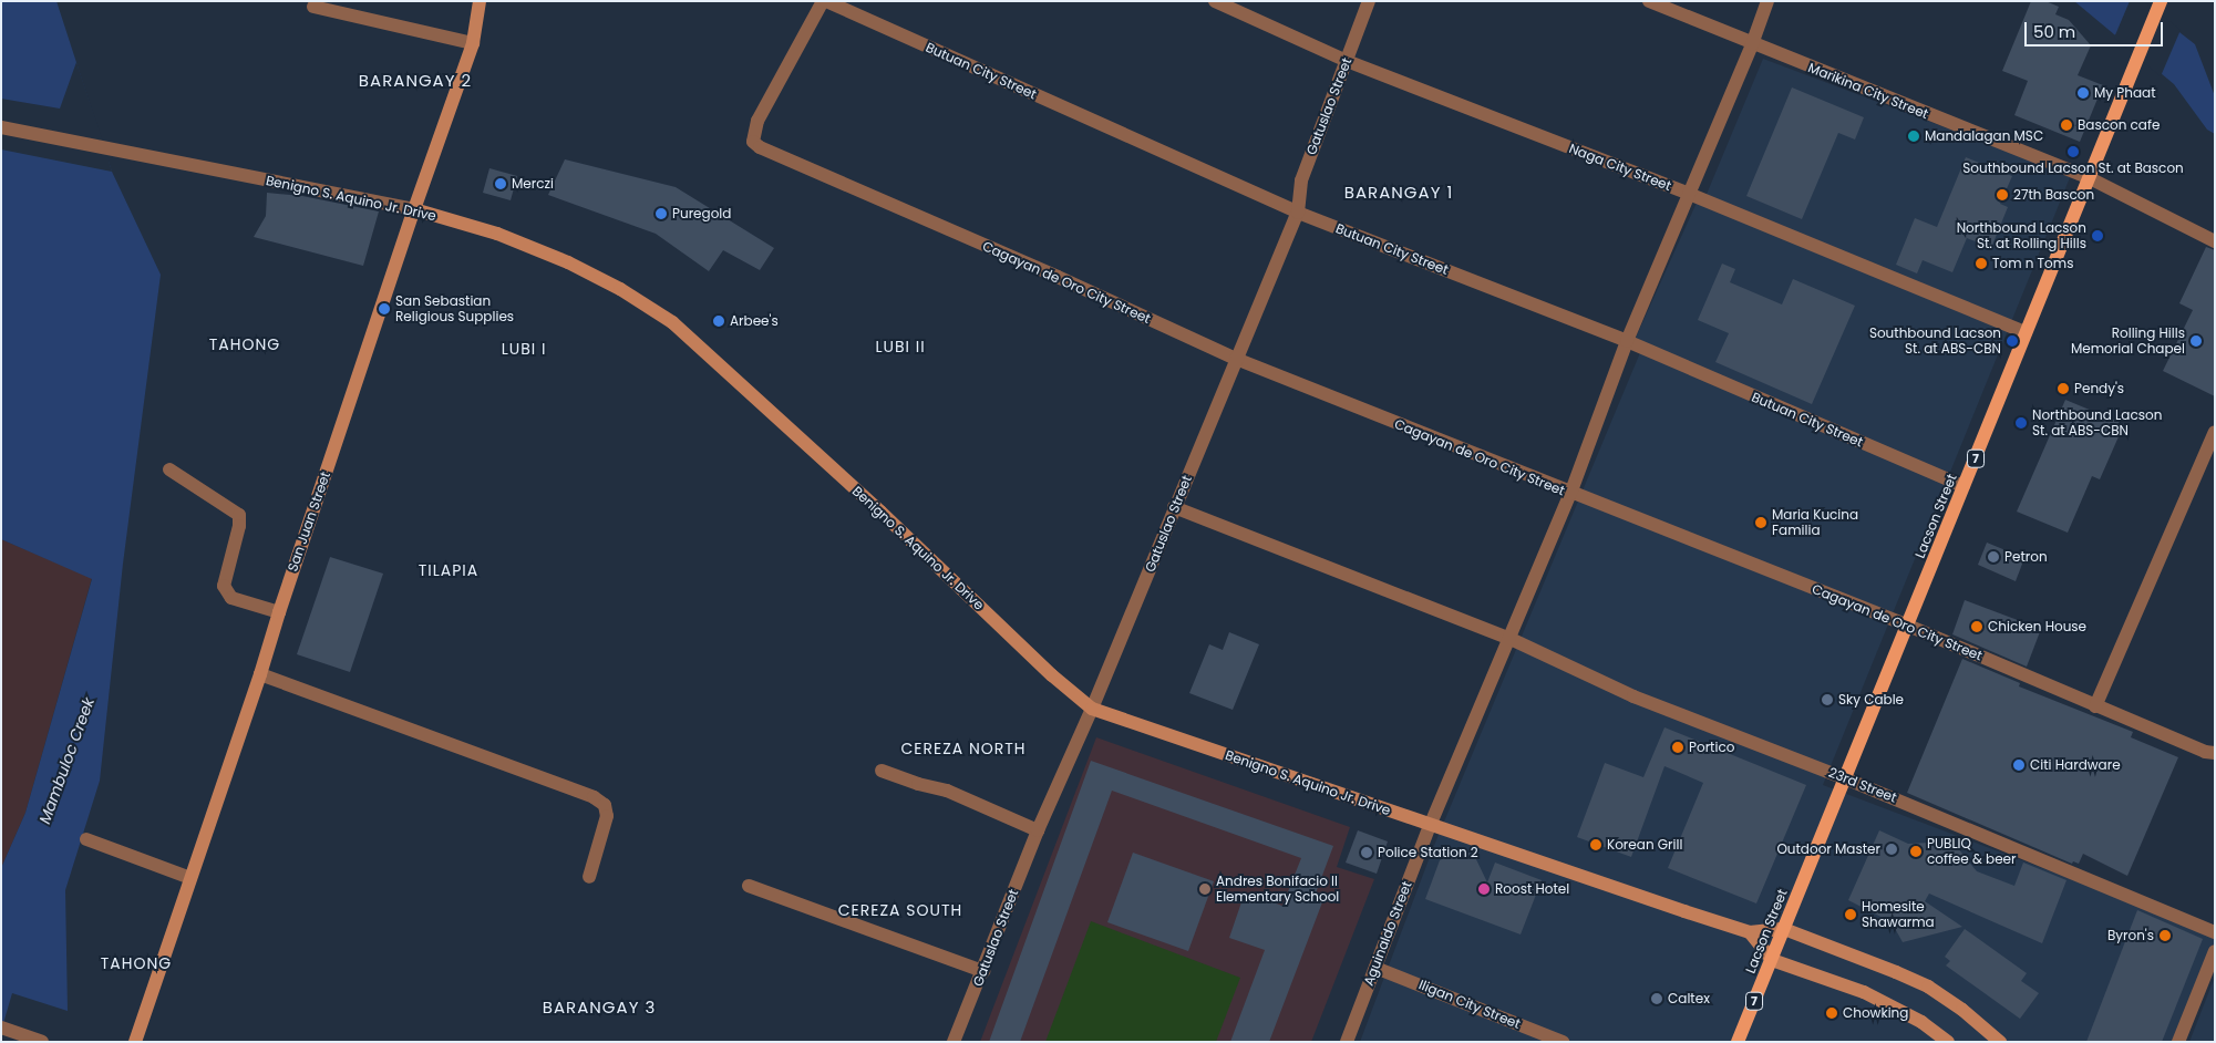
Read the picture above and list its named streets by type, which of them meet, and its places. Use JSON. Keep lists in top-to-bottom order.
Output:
{
  "streets": {
    "main road": [
      "Benigno S. Aquino Jr. Drive",
      "7",
      "Lacson Street",
      "San Juan Street"
    ],
    "street": [
      "Butuan City Street",
      "Marikina City Street",
      "Gatuslao Street",
      "Naga City Street",
      "Cagayan de Oro City Street",
      "23rd Street",
      "Aguinaldo Street",
      "Iligan City Street"
    ]
  },
  "crossings": [
    ["Butuan City Street", "Gatuslao Street"],
    ["Butuan City Street", "Cagayan de Oro City Street"],
    ["Butuan City Street", "Lacson Street"],
    ["Butuan City Street", "Aguinaldo Street"],
    ["Marikina City Street", "Lacson Street"],
    ["Marikina City Street", "Aguinaldo Street"],
    ["Gatuslao Street", "Naga City Street"],
    ["Gatuslao Street", "Benigno S. Aquino Jr. Drive"],
    ["Gatuslao Street", "Cagayan de Oro City Street"],
    ["Gatuslao Street", "23rd Street"],
    ["Naga City Street", "Lacson Street"],
    ["Naga City Street", "Aguinaldo Street"],
    ["Benigno S. Aquino Jr. Drive", "Lacson Street"],
    ["Benigno S. Aquino Jr. Drive", "San Juan Street"],
    ["Benigno S. Aquino Jr. Drive", "Aguinaldo Street"],
    ["Cagayan de Oro City Street", "Lacson Street"],
    ["Cagayan de Oro City Street", "Aguinaldo Street"],
    ["Lacson Street", "23rd Street"],
    ["23rd Street", "Aguinaldo Street"],
    ["Aguinaldo Street", "Iligan City Street"]
  ],
  "districts": [
    "BARANGAY 2",
    "BARANGAY 1",
    "TAHONG",
    "LUBI II",
    "LUBI I",
    "TILAPIA",
    "CEREZA NORTH",
    "CEREZA SOUTH",
    "TAHONG",
    "BARANGAY 3"
  ],
  "water": ["Mambuloc Creek"],
  "places": [
    "My Phaat",
    "Bascon cafe",
    "Mandalagan MSC",
    "Southbound Lacson St. at Bascon",
    "Merczi",
    "27th Bascon",
    "Puregold",
    "Northbound Lacson St. at Rolling Hills",
    "Tom n Toms",
    "San Sebastian Religious Supplies",
    "Arbee's",
    "Southbound Lacson St. at ABS-CBN",
    "Rolling Hills Memorial Chapel",
    "Pendy's",
    "Northbound Lacson St. at ABS-CBN",
    "Maria Kucina Familia",
    "Petron",
    "Chicken House",
    "Sky Cable",
    "Portico",
    "Citi Hardware",
    "Korean Grill",
    "Outdoor Master",
    "PUBLIQ coffee & beer",
    "Police Station 2",
    "Andres Bonifacio II Elementary School",
    "Roost Hotel",
    "Homesite Shawarma",
    "Byron's",
    "Caltex",
    "Chowking"
  ],
  "scale_bar": "50 m"
}
